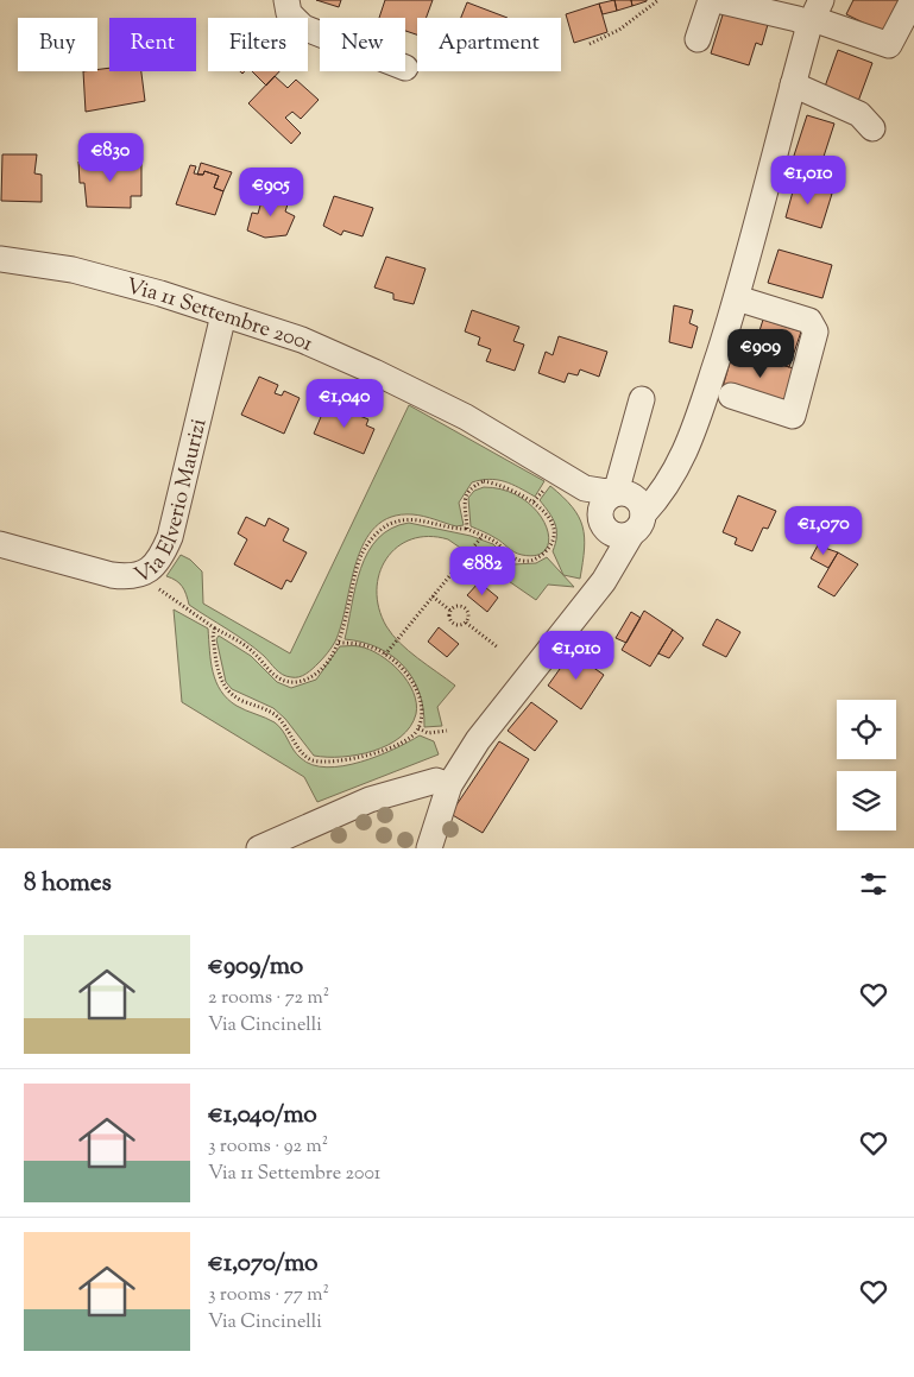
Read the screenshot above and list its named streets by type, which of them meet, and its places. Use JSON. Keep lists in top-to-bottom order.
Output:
{
  "streets": {
    "street": ["Via 11 Settembre 2001", "Via Elverio Maurizi"]
  },
  "crossings": [
    ["Via 11 Settembre 2001", "Via Elverio Maurizi"]
  ],
  "page": {
    "chip": [
      "Buy",
      "Rent",
      "Filters",
      "New",
      "Apartment"
    ],
    "price": [
      "€830",
      "€1,010",
      "€905",
      "€909",
      "€1,040",
      "€1,070",
      "€882",
      "€1,010"
    ],
    "heading": "8 homes",
    "list": [
      {
        "name": "€909/mo",
        "note": "2 rooms · 72 m² · Via Cincinelli"
      },
      {
        "name": "€1,040/mo",
        "note": "3 rooms · 92 m² · Via 11 Settembre 2001"
      },
      {
        "name": "€1,070/mo",
        "note": "3 rooms · 77 m² · Via Cincinelli"
      }
    ]
  }
}
